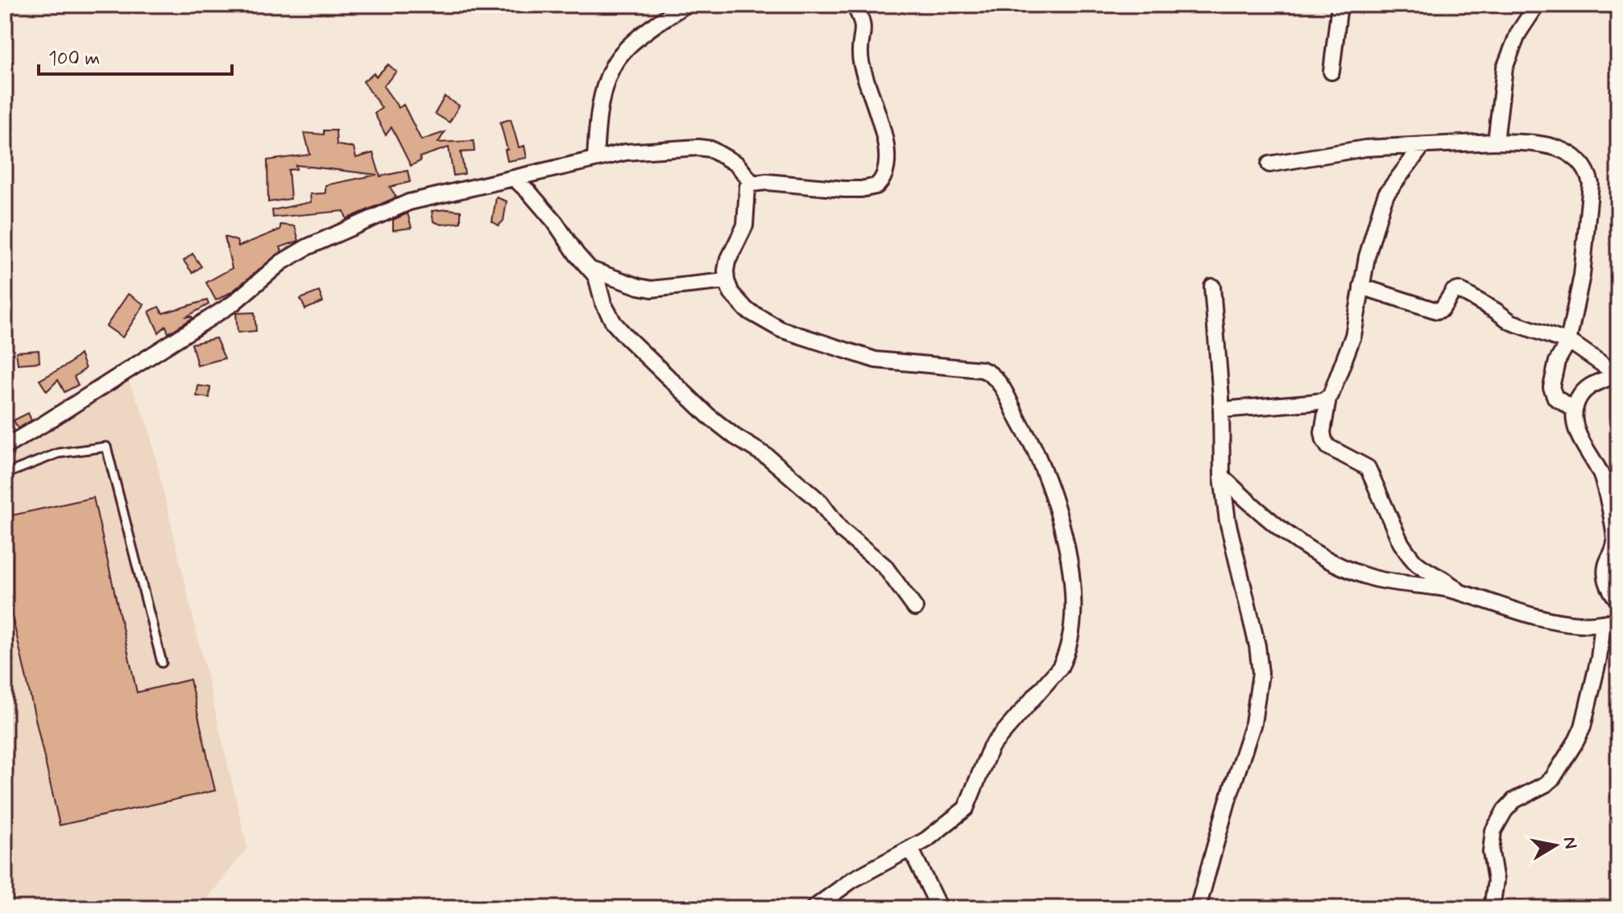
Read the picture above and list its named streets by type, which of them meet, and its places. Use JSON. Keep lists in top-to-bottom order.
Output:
{
  "scale_bar": "100 m",
  "north": "right"
}
